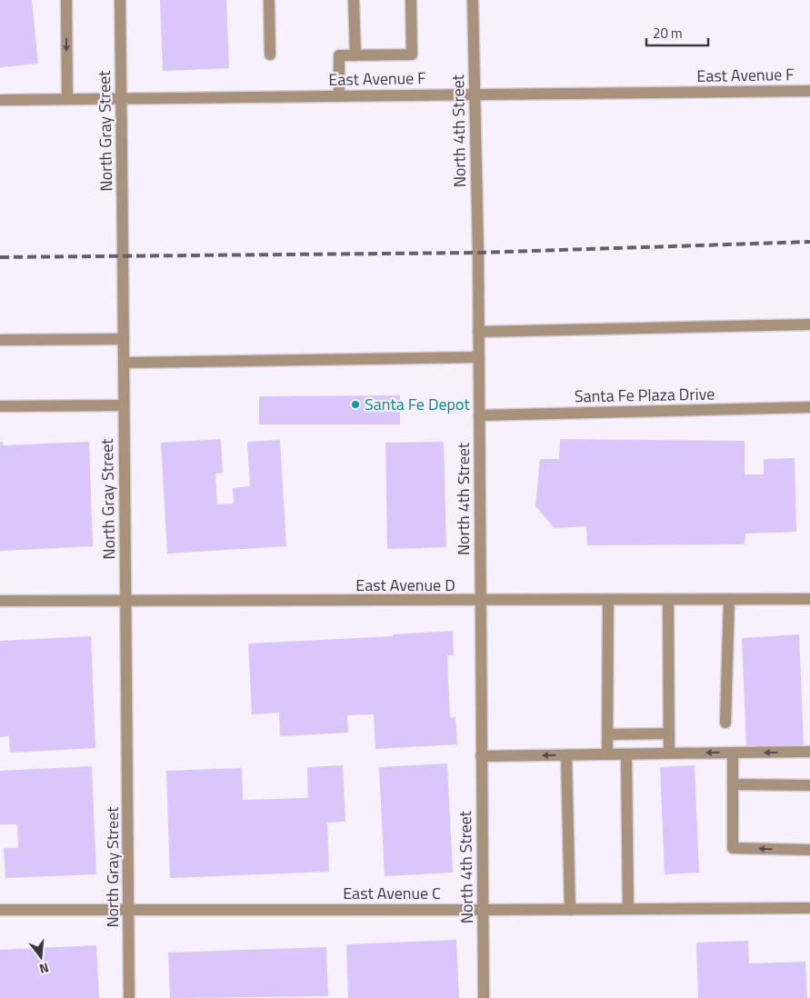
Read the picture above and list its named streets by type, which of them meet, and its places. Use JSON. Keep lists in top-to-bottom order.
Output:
{
  "streets": {
    "street": [
      "East Avenue F",
      "North Gray Street",
      "North 4th Street",
      "Santa Fe Plaza Drive",
      "East Avenue D",
      "East Avenue C"
    ]
  },
  "crossings": [
    ["East Avenue F", "North Gray Street"],
    ["East Avenue F", "North 4th Street"],
    ["North Gray Street", "East Avenue D"],
    ["North Gray Street", "East Avenue C"],
    ["North 4th Street", "Santa Fe Plaza Drive"],
    ["North 4th Street", "East Avenue D"],
    ["North 4th Street", "East Avenue C"]
  ],
  "places": ["Santa Fe Depot"],
  "scale_bar": "20 m",
  "north": "bottom"
}
